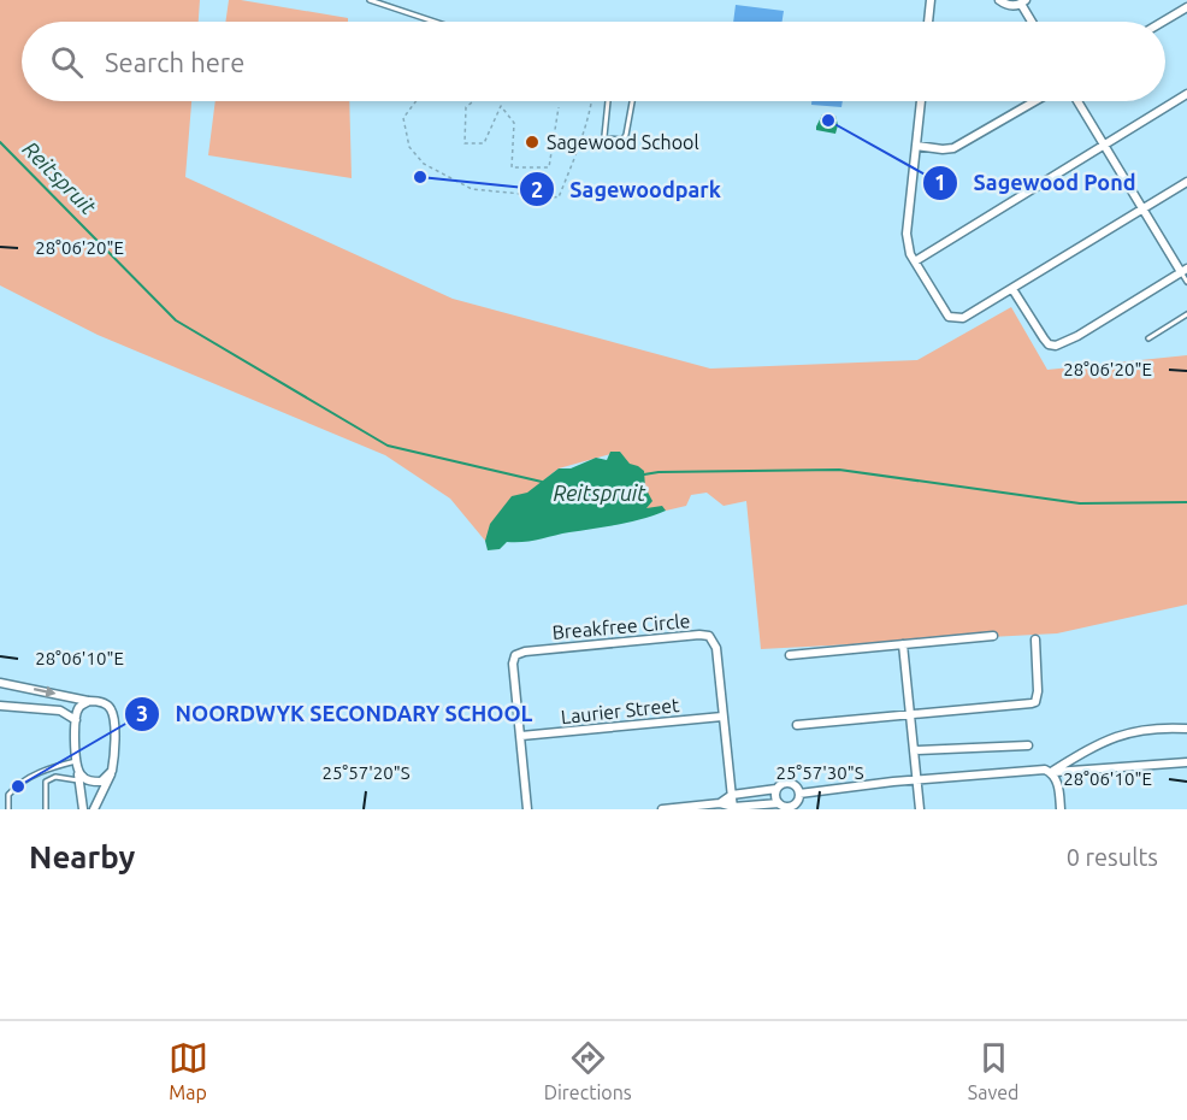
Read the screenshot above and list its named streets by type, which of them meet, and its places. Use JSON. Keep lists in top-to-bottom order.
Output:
{
  "streets": {
    "street": ["Breakfree Circle", "Laurier Street"]
  },
  "crossings": [
    ["Breakfree Circle", "Laurier Street"]
  ],
  "water": ["Reitspruit"],
  "places": [
    "Sagewood Pond",
    "Sagewood School",
    "Sagewoodpark",
    "NOORDWYK SECONDARY SCHOOL"
  ],
  "page": {
    "search": "Search here",
    "heading": ["Nearby", "0 results"],
    "nav": ["Map", "Directions", "Saved"]
  },
  "coordinates": [
    "28°06'20\"E",
    "28°06'10\"E",
    "25°57'20\"S",
    "25°57'30\"S"
  ]
}
